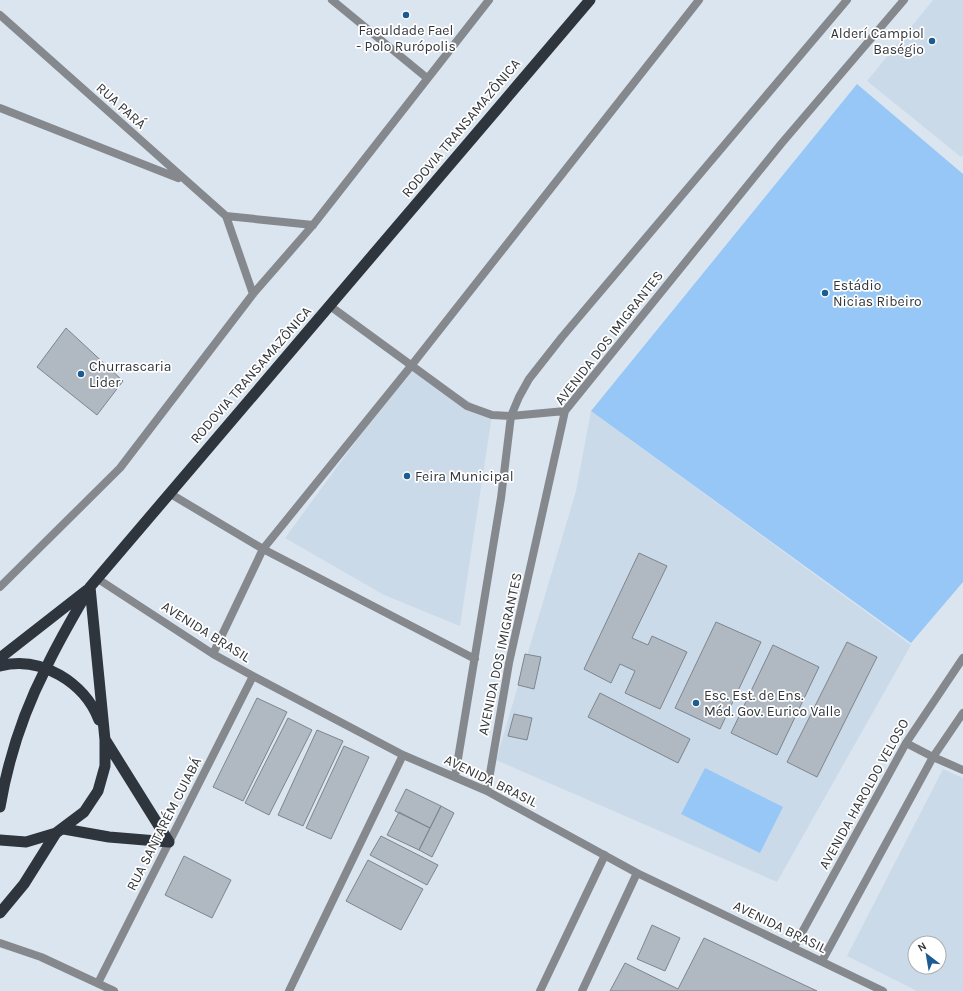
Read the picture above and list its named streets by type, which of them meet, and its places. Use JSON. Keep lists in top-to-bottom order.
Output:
{
  "streets": {
    "highway": ["RODOVIA TRANSAMAZÔNICA"],
    "street": [
      "RUA PARÁ",
      "AVENIDA DOS IMIGRANTES",
      "AVENIDA BRASIL",
      "AVENIDA HAROLDO VELOSO",
      "RUA SANTARÉM CUIABÁ"
    ]
  },
  "crossings": [
    ["RODOVIA TRANSAMAZÔNICA", "AVENIDA BRASIL"],
    ["AVENIDA DOS IMIGRANTES", "AVENIDA BRASIL"],
    ["AVENIDA BRASIL", "AVENIDA HAROLDO VELOSO"],
    ["AVENIDA BRASIL", "RUA SANTARÉM CUIABÁ"]
  ],
  "places": [
    "Faculdade Fael - Polo Rurópolis",
    "Alderí Campiol Baségio",
    "Estádio Nicias Ribeiro",
    "Churrascaria Lider",
    "Feira Municipal",
    "Esc. Est. de Ens. Méd. Gov. Eurico Valle"
  ],
  "north": "top left"
}
